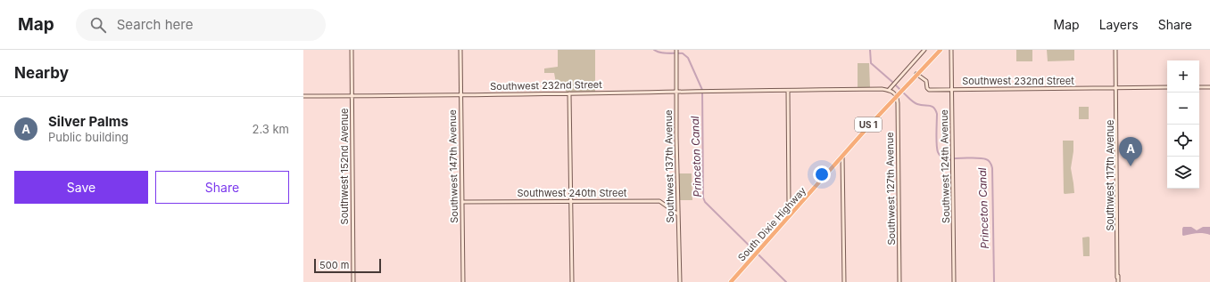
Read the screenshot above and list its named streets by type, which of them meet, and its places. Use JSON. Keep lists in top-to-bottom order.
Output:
{
  "streets": {
    "highway": ["US 1", "South Dixie Highway"],
    "street": [
      "Southwest 232nd Street",
      "Southwest 152nd Avenue",
      "Southwest 147th Avenue",
      "Southwest 137th Avenue",
      "Southwest 124th Avenue",
      "Southwest 117th Avenue",
      "Southwest 127th Avenue",
      "Southwest 240th Street"
    ]
  },
  "crossings": [
    ["Southwest 232nd Street", "Southwest 152nd Avenue"],
    ["Southwest 232nd Street", "Southwest 147th Avenue"],
    ["Southwest 232nd Street", "Southwest 137th Avenue"],
    ["Southwest 232nd Street", "Southwest 124th Avenue"],
    ["Southwest 232nd Street", "Southwest 117th Avenue"],
    ["Southwest 232nd Street", "South Dixie Highway"],
    ["Southwest 147th Avenue", "Southwest 240th Street"],
    ["Southwest 137th Avenue", "Southwest 240th Street"],
    ["Southwest 127th Avenue", "South Dixie Highway"]
  ],
  "water": ["Princeton Canal"],
  "scale_bar": "500 m",
  "page": {
    "header": "Map",
    "search": "Search here",
    "nav": ["Map", "Layers", "Share"],
    "heading": "Nearby",
    "map_buttons": ["+", "−"],
    "list": [
      {
        "mark": "A",
        "name": "Silver Palms",
        "note": "Public building",
        "value": "2.3 km"
      }
    ],
    "pins": "A",
    "buttons": ["Save", "Share"],
    "scale": "500 m"
  }
}
